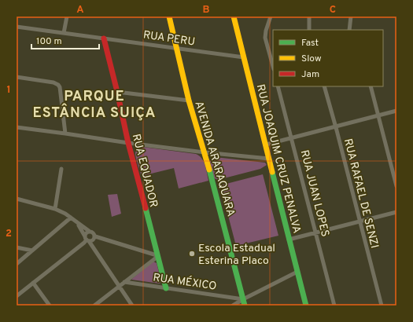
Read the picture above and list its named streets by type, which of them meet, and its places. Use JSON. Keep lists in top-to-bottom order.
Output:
{
  "streets": {
    "street": [
      "RUA PERU",
      "AVENIDA ARARAQUARA",
      "RUA JOAQUIM CRUZ PENALVA",
      "RUA EQUADOR",
      "RUA JUAN LOPES",
      "RUA RAFAEL DE SENZI",
      "RUA MÉXICO"
    ]
  },
  "crossings": [
    ["RUA PERU", "AVENIDA ARARAQUARA"],
    ["RUA PERU", "RUA JOAQUIM CRUZ PENALVA"],
    ["RUA PERU", "RUA EQUADOR"],
    ["AVENIDA ARARAQUARA", "RUA MÉXICO"],
    ["RUA EQUADOR", "RUA MÉXICO"]
  ],
  "districts": ["PARQUE ESTÂNCIA SUIÇA"],
  "places": ["Escola Estadual Esterina Placo"],
  "legend": ["Fast", "Slow", "Jam"],
  "scale_bar": "100 m",
  "grid": {
    "columns": ["A", "B", "C"],
    "rows": ["1", "2"]
  }
}
